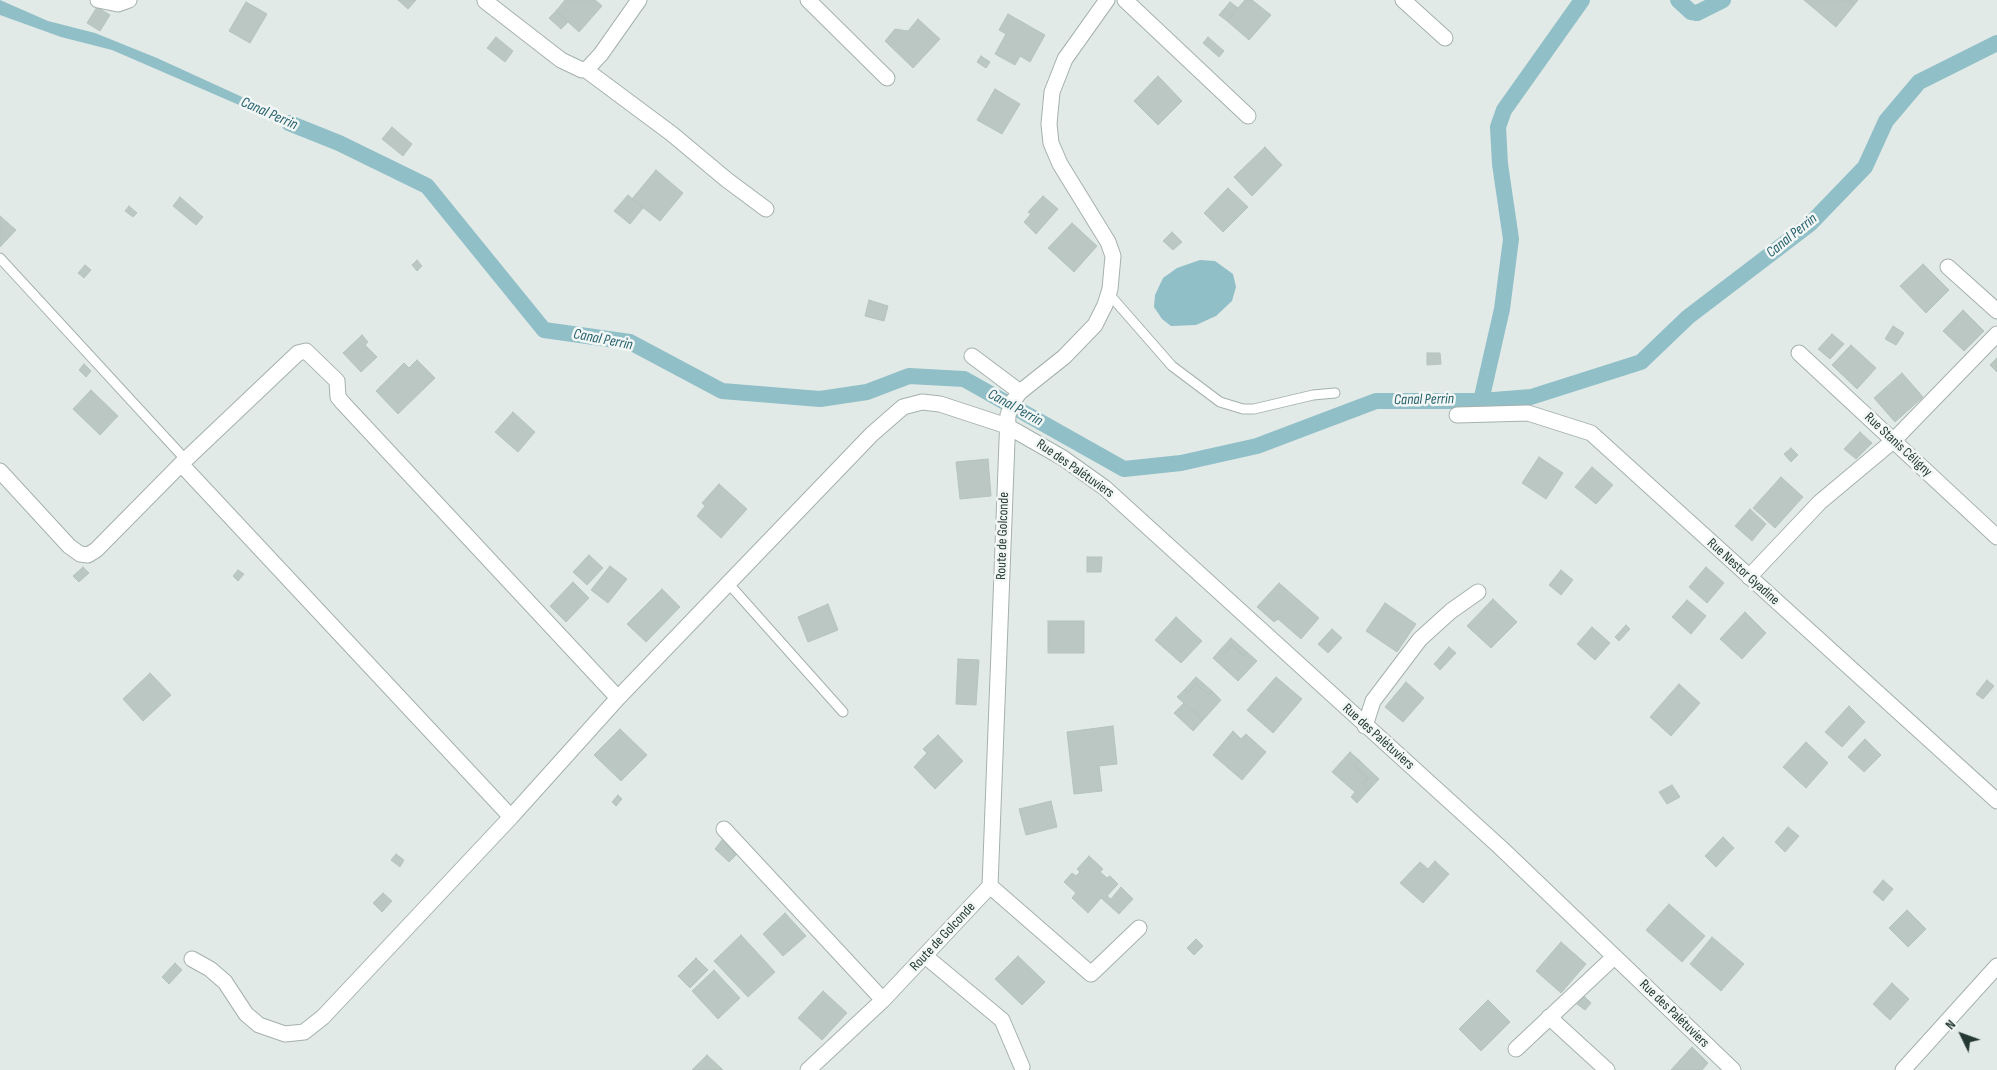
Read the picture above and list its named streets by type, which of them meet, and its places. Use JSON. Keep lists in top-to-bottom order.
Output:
{
  "streets": {
    "street": [
      "Rue Stanis Céligny",
      "Rue des Palétuviers",
      "Route de Golconde",
      "Rue Nestor Gyadine"
    ]
  },
  "crossings": [
    ["Rue des Palétuviers", "Route de Golconde"]
  ],
  "water": ["Canal Perrin"],
  "north": "top left"
}
